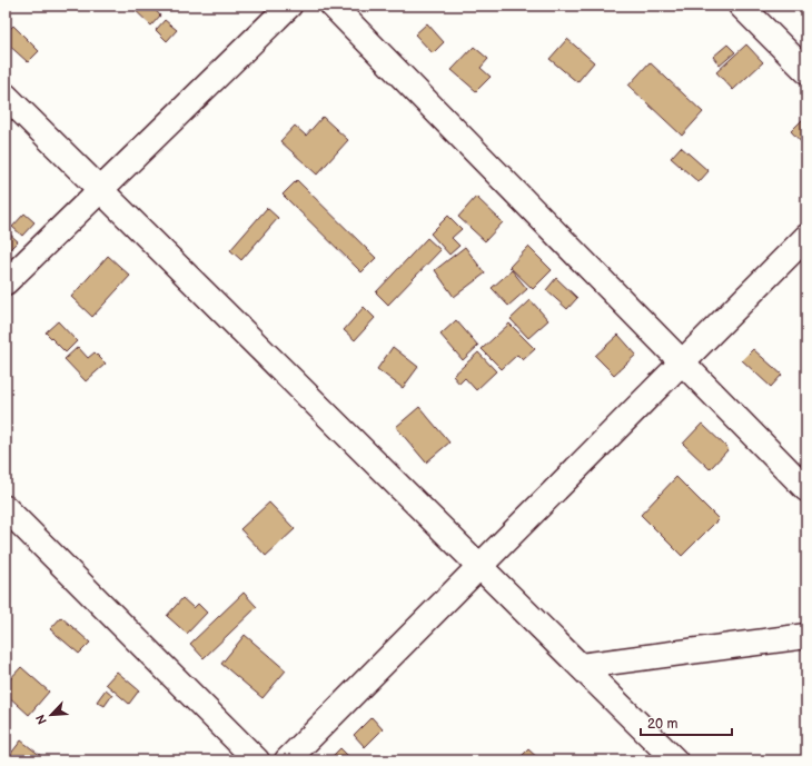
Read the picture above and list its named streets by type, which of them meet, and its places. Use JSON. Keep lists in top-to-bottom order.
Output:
{
  "scale_bar": "20 m",
  "north": "bottom left"
}
